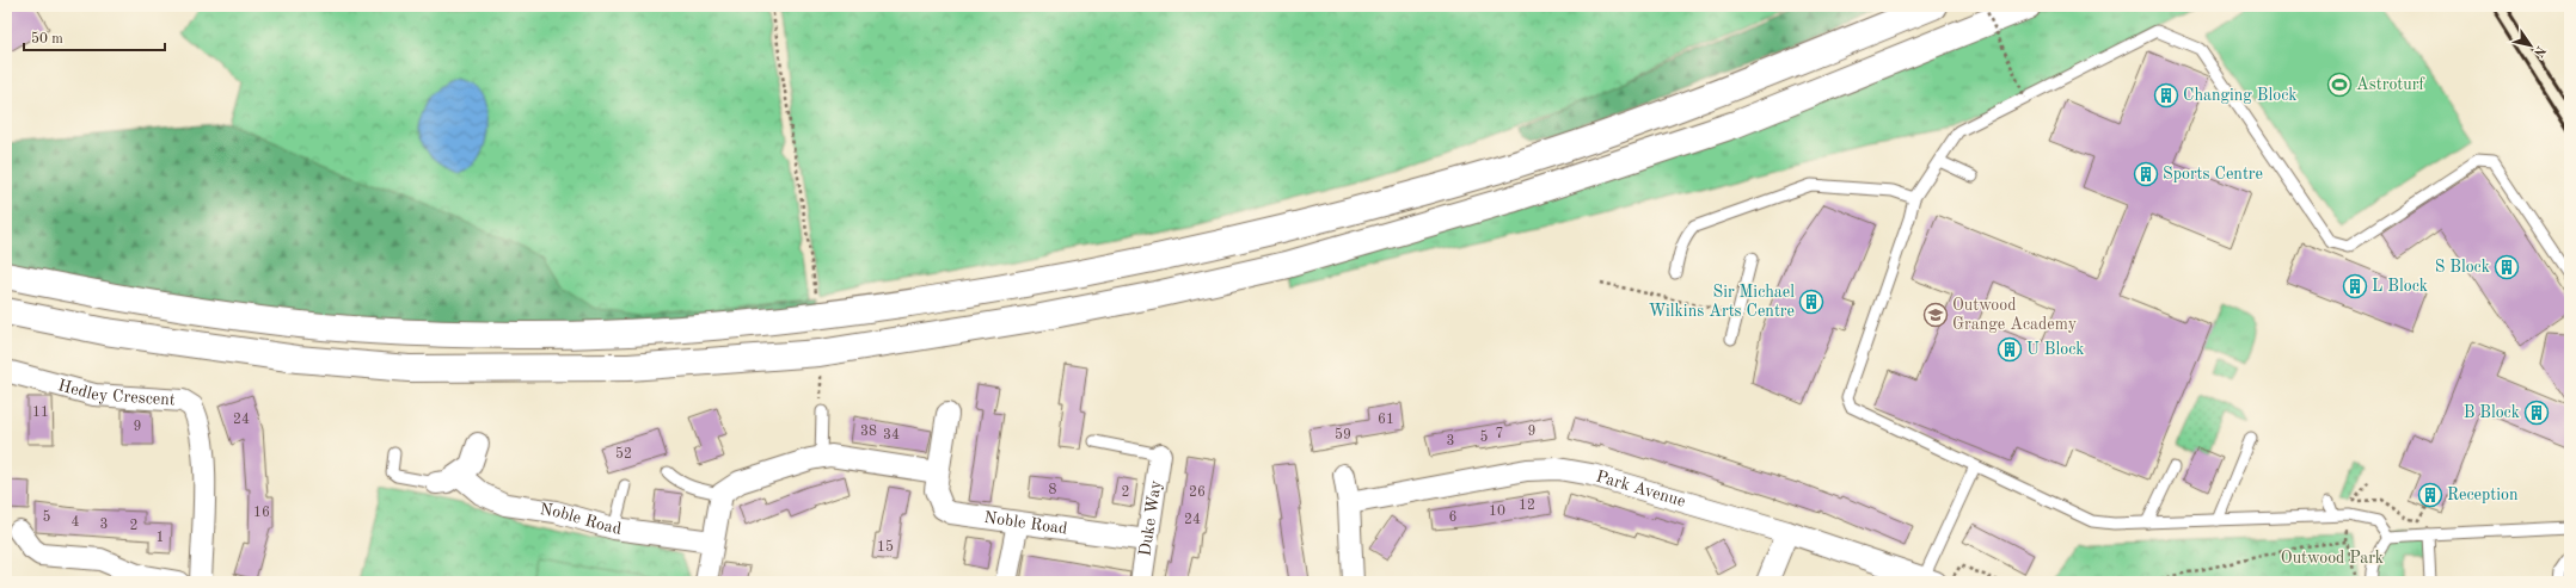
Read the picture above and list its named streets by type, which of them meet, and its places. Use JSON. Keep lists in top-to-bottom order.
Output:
{
  "streets": {
    "street": [
      "Hedley Crescent",
      "Park Avenue",
      "Duke Way",
      "Noble Road"
    ]
  },
  "crossings": [
    ["Duke Way", "Noble Road"]
  ],
  "parks": ["Outwood Park"],
  "places": {
    "sports": ["Astroturf"],
    "building": [
      "Changing Block",
      "Sports Centre",
      "S Block",
      "L Block",
      "Sir Michael Wilkins Arts Centre",
      "U Block",
      "B Block",
      "Reception"
    ],
    "school or university": ["Outwood Grange Academy"]
  },
  "house_numbers": [
    "11",
    "24",
    "61",
    "9",
    "38",
    "9",
    "7",
    "34",
    "59",
    "5",
    "3",
    "52",
    "8",
    "2",
    "26",
    "12",
    "10",
    "16",
    "5",
    "6",
    "24",
    "4",
    "3",
    "2",
    "1",
    "15"
  ],
  "scale_bar": "50 m",
  "north": "bottom right"
}
